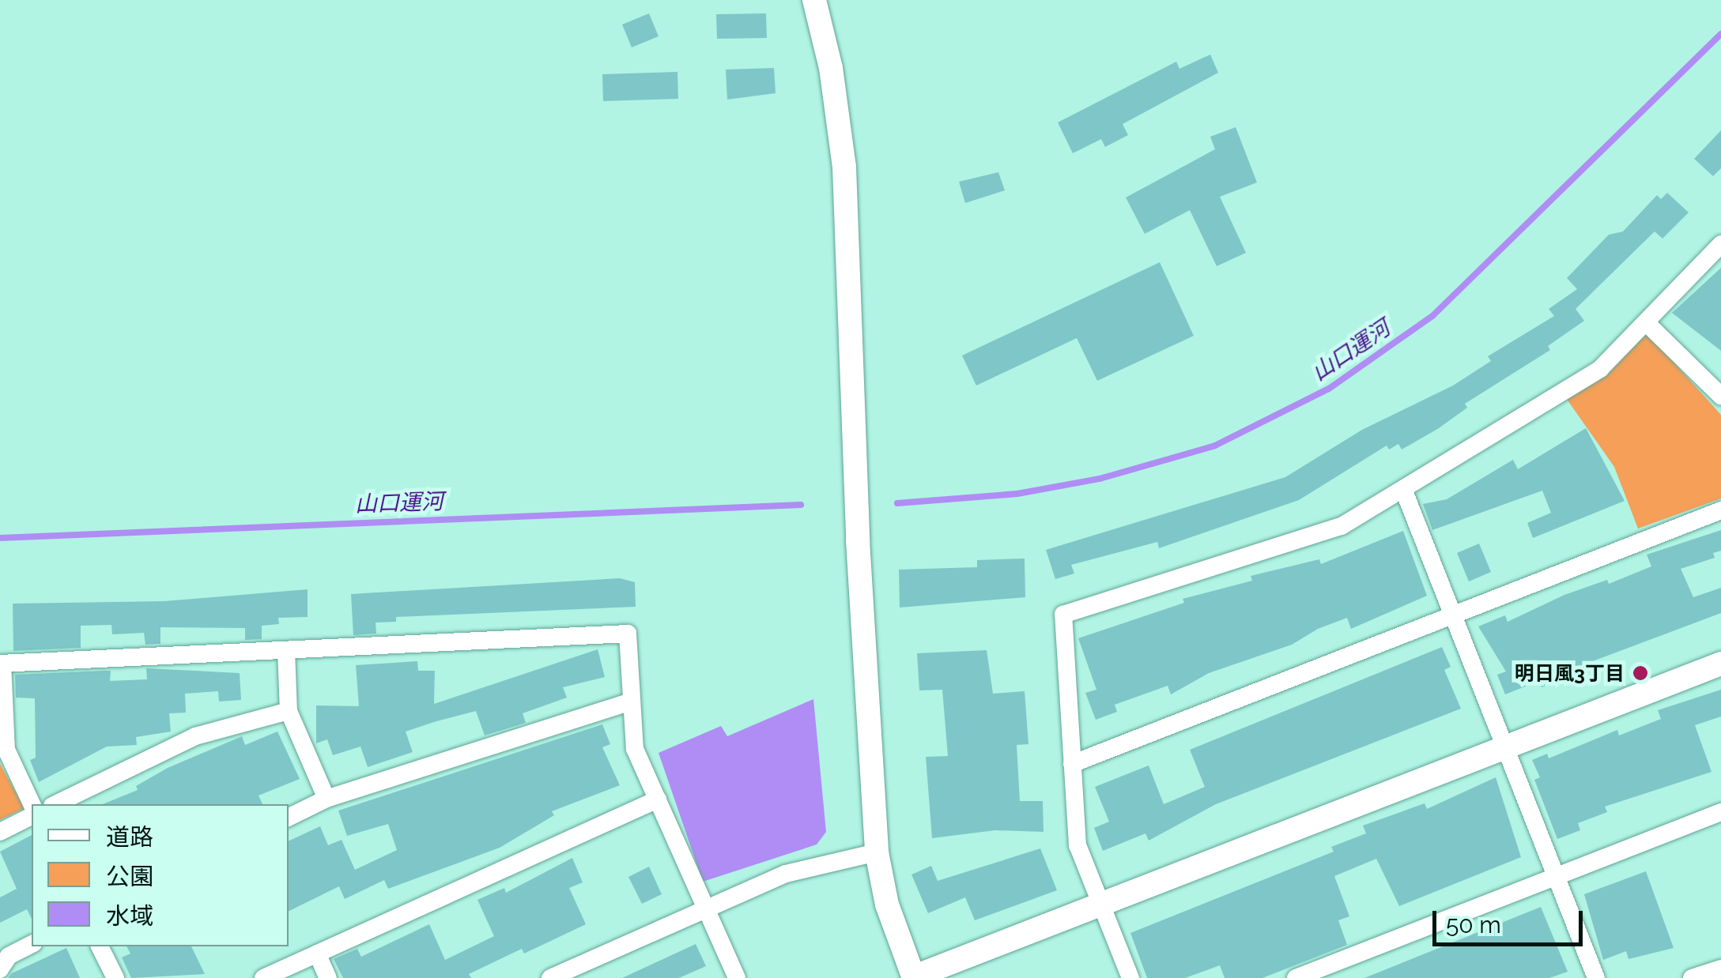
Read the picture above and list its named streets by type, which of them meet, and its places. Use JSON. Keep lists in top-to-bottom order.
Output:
{
  "water": ["山口運河"],
  "places": ["明日風3丁目"],
  "legend": ["道路", "公園", "水域"],
  "scale_bar": "50 m"
}
